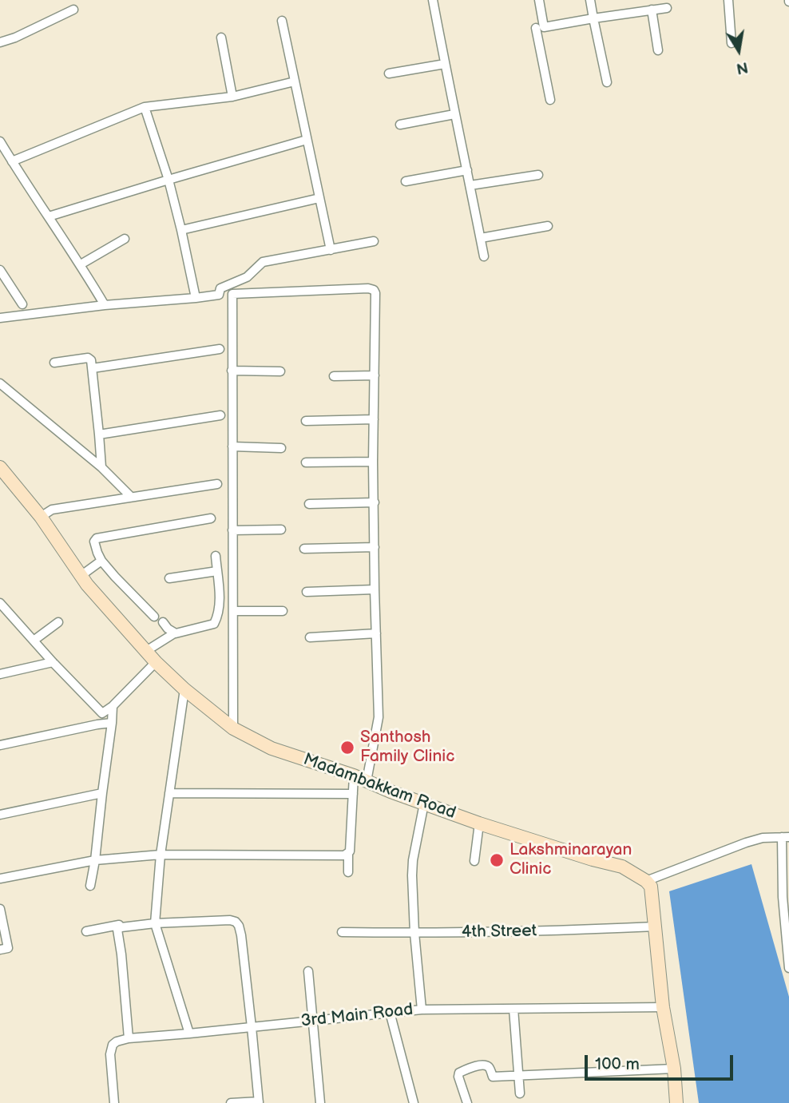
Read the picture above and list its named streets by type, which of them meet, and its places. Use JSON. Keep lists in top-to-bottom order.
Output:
{
  "streets": {
    "street": ["Madambakkam Road", "4th Street", "3rd Main Road"]
  },
  "places": ["Santhosh Family Clinic", "Lakshminarayan Clinic"],
  "scale_bar": "100 m",
  "north": "bottom"
}
